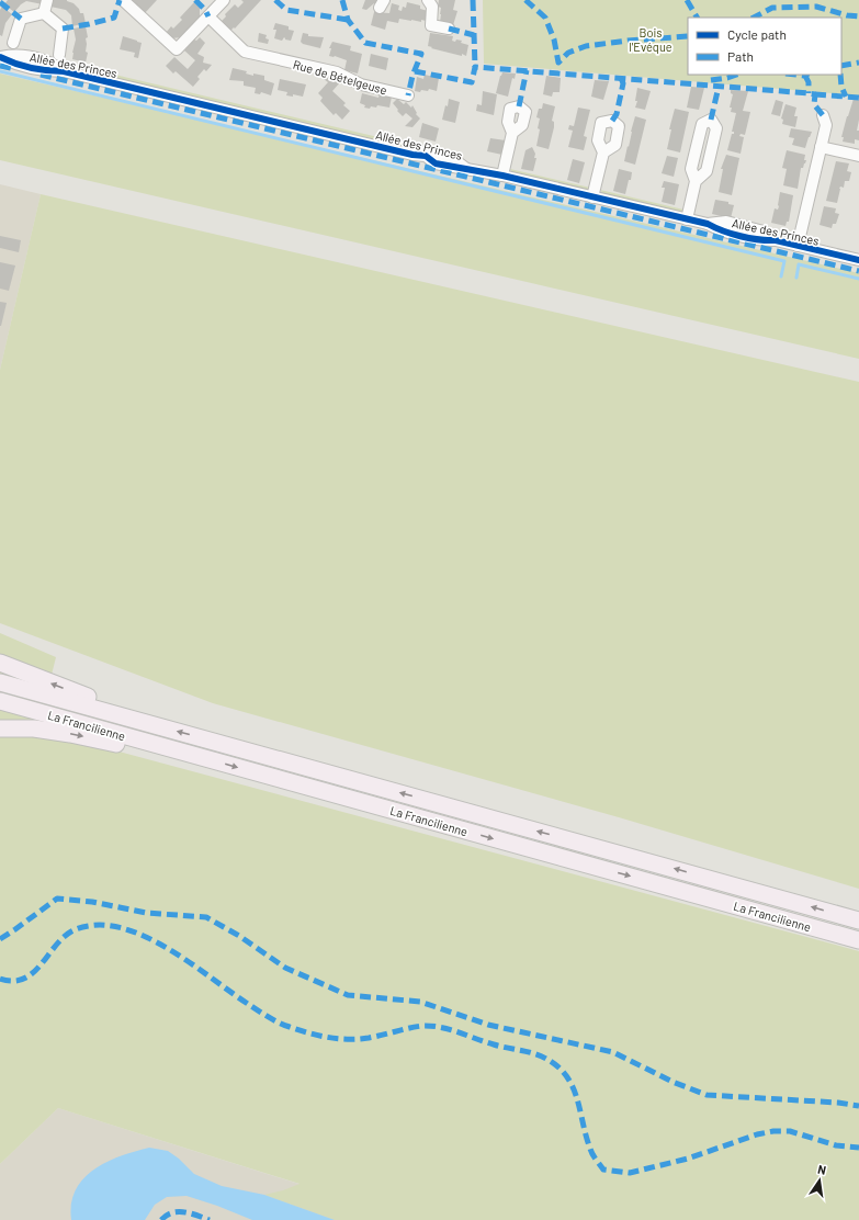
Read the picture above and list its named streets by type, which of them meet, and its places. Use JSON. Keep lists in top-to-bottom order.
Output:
{
  "streets": {
    "highway": ["La Francilienne"],
    "street": ["Allée des Princes", "Rue de Bételgeuse"]
  },
  "parks": ["Bois l'Evéque"],
  "legend": ["Cycle path", "Path"],
  "north": "top"
}
